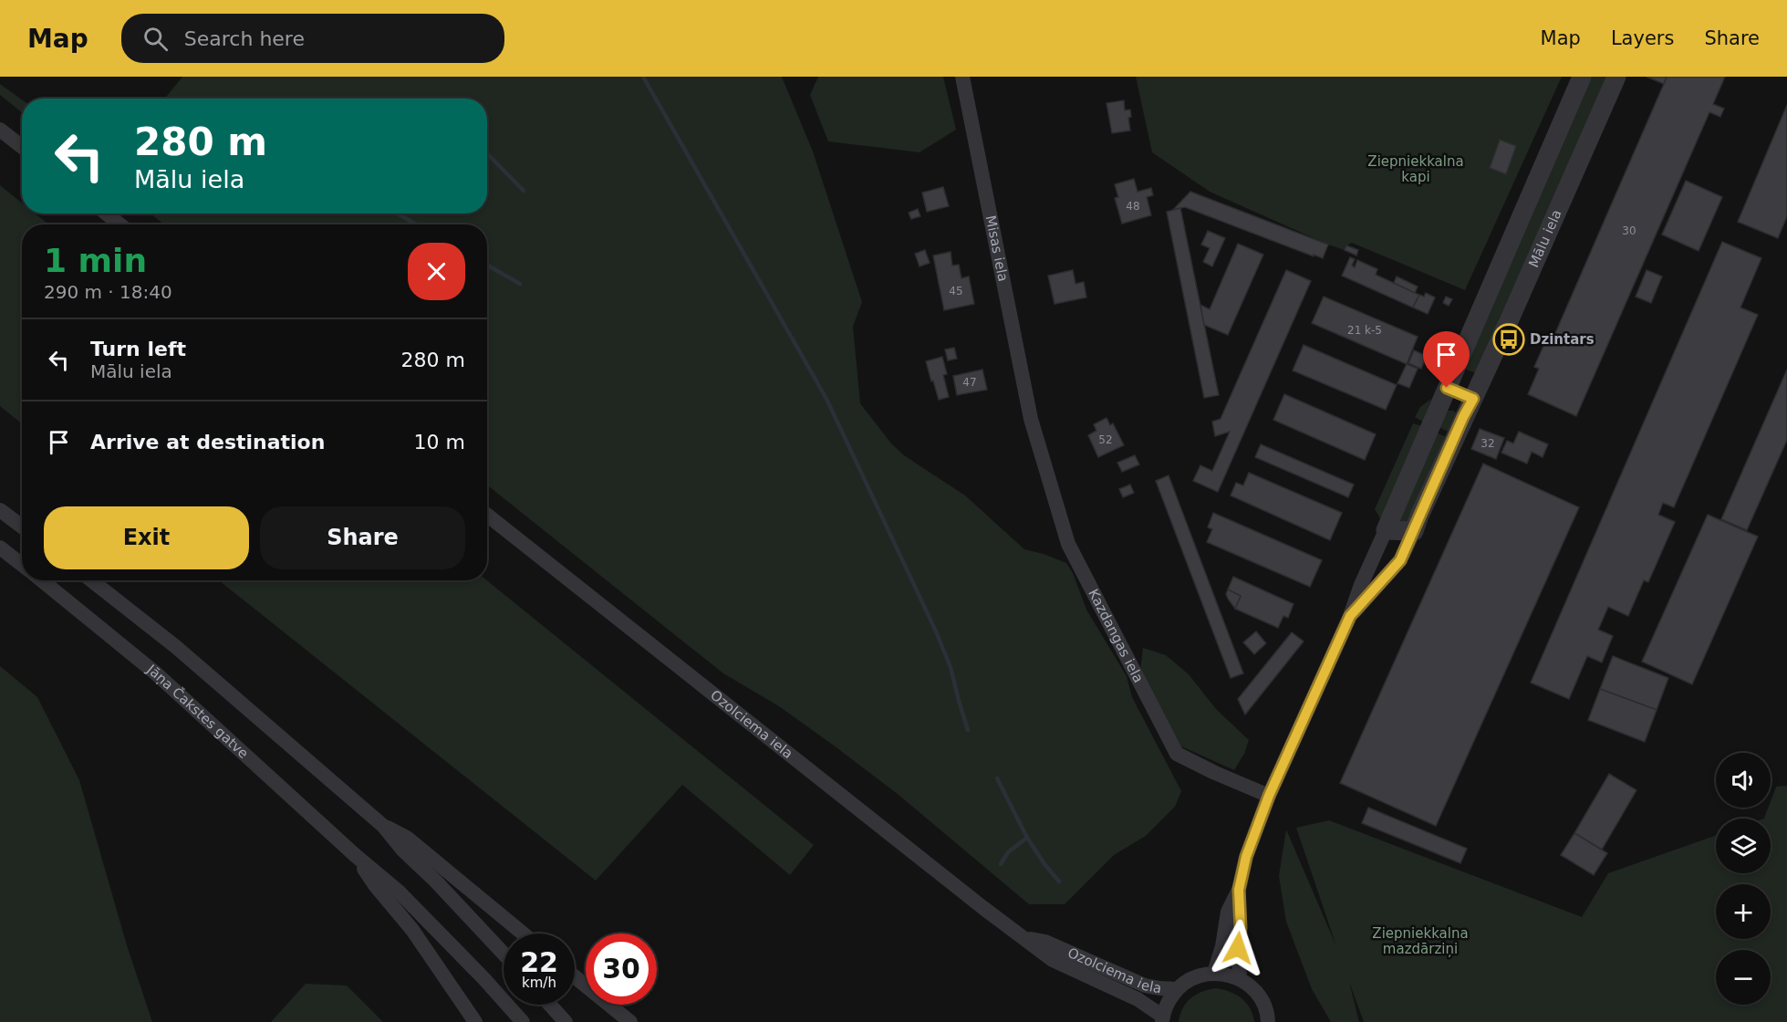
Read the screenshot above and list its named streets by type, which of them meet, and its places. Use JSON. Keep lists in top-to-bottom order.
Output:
{
  "streets": {
    "street": [
      "Mālu iela",
      "Misas iela",
      "Kazdangas iela",
      "Jāņa Čakstes gatve",
      "Ozolciema iela"
    ]
  },
  "crossings": [
    ["Mālu iela", "Kazdangas iela"],
    ["Mālu iela", "Ozolciema iela"],
    ["Misas iela", "Kazdangas iela"]
  ],
  "parks": ["Ziepniekkalna kapi", "Ziepniekkalna mazdārziņi"],
  "places": {
    "bus stop": ["Dzintars"]
  },
  "house_numbers": [
    "48",
    "30",
    "45",
    "21 k-5",
    "47",
    "52",
    "32"
  ],
  "page": {
    "header": "Map",
    "search": "Search here",
    "nav": ["Map", "Layers", "Share"],
    "turn": ["280 m", "Mālu iela"],
    "heading": ["1 min", "290 m · 18:40"],
    "list": [
      {
        "name": "Turn left",
        "note": "Mālu iela",
        "value": "280 m"
      },
      {
        "name": "Arrive at destination",
        "value": "10 m"
      }
    ],
    "buttons": ["Exit", "Share"],
    "map_buttons": ["+", "−"],
    "speed": "22 km/h",
    "limit": "30"
  }
}
